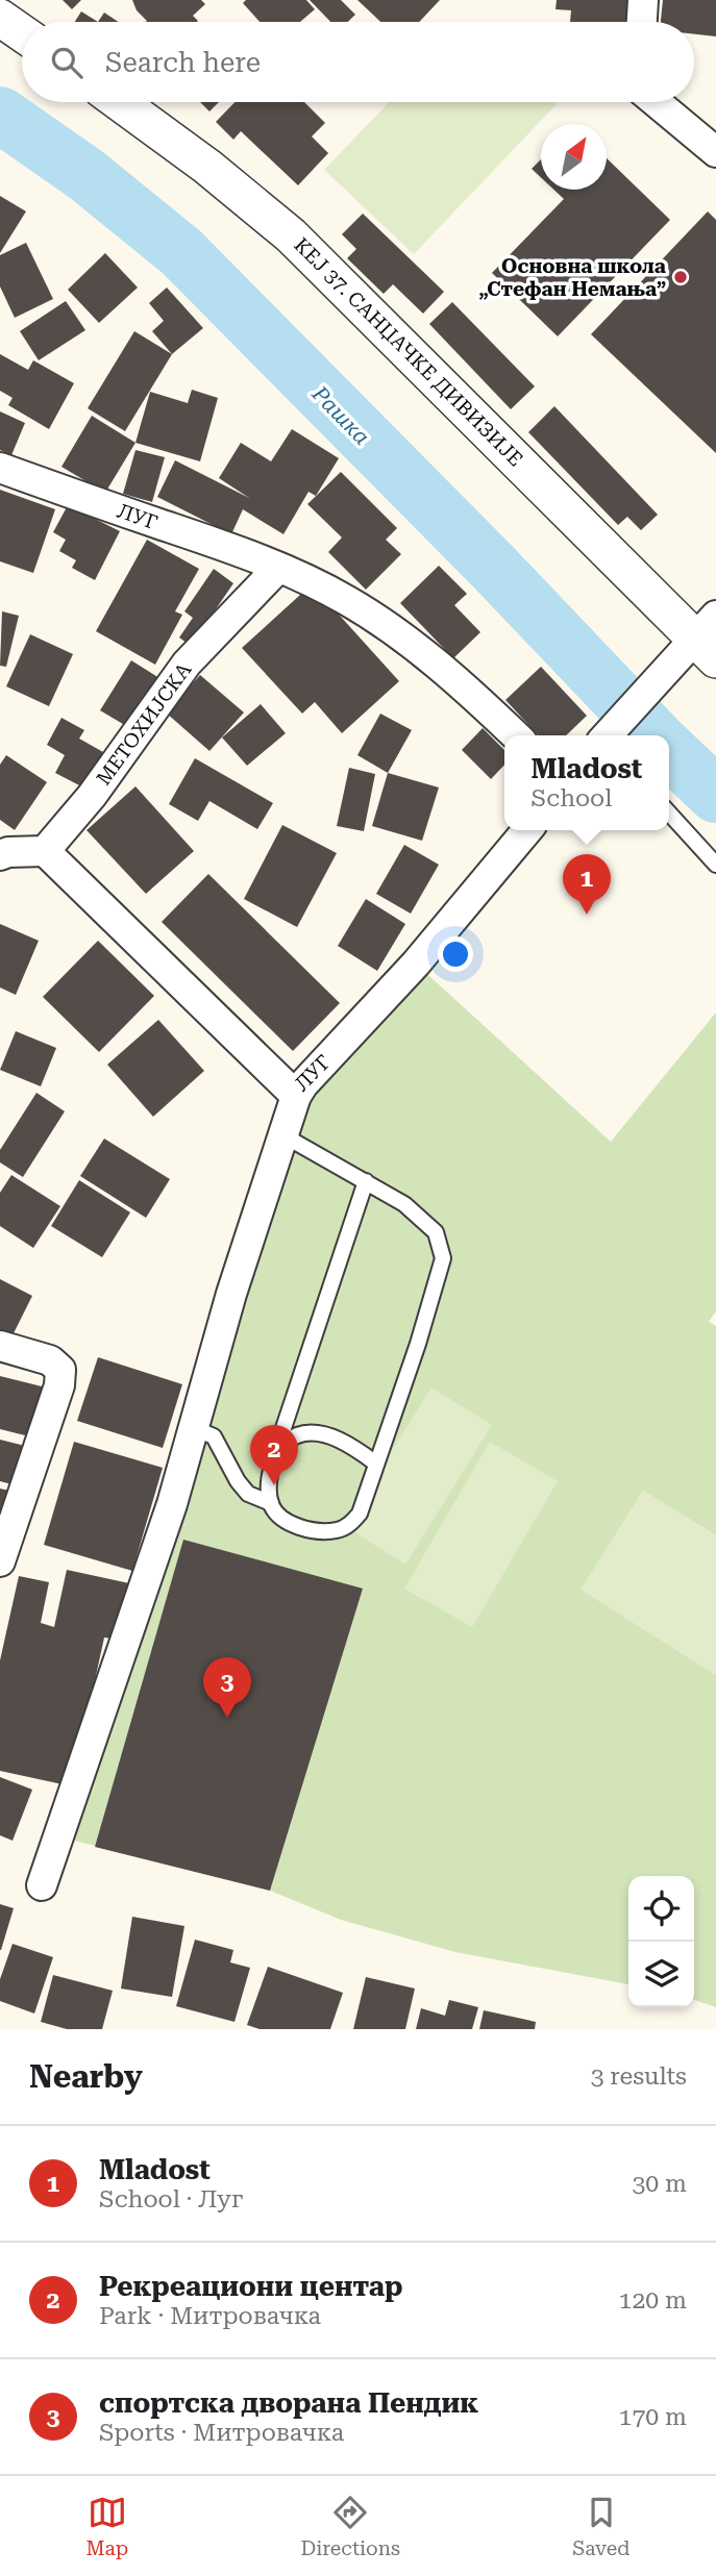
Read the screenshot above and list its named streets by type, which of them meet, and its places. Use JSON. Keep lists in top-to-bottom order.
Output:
{
  "streets": {
    "street": ["КЕЈ 37. САНЏАЧКЕ ДИВИЗИЈЕ", "ЛУГ", "МЕТОХИЈСКА"]
  },
  "crossings": [
    ["ЛУГ", "МЕТОХИЈСКА"]
  ],
  "water": ["Рашка"],
  "places": ["Основна школа „Стефан Немања”"],
  "north": "top right",
  "page": {
    "search": "Search here",
    "popup": ["Mladost", "School"],
    "pins": ["1", "2", "3"],
    "heading": ["Nearby", "3 results"],
    "list": [
      {
        "mark": "1",
        "name": "Mladost",
        "note": "School · Луг",
        "value": "30 m"
      },
      {
        "mark": "2",
        "name": "Рекреациони центар",
        "note": "Park · Митровачка",
        "value": "120 m"
      },
      {
        "mark": "3",
        "name": "спортска дворана Пендик",
        "note": "Sports · Митровачка",
        "value": "170 m"
      }
    ],
    "nav": ["Map", "Directions", "Saved"]
  }
}
